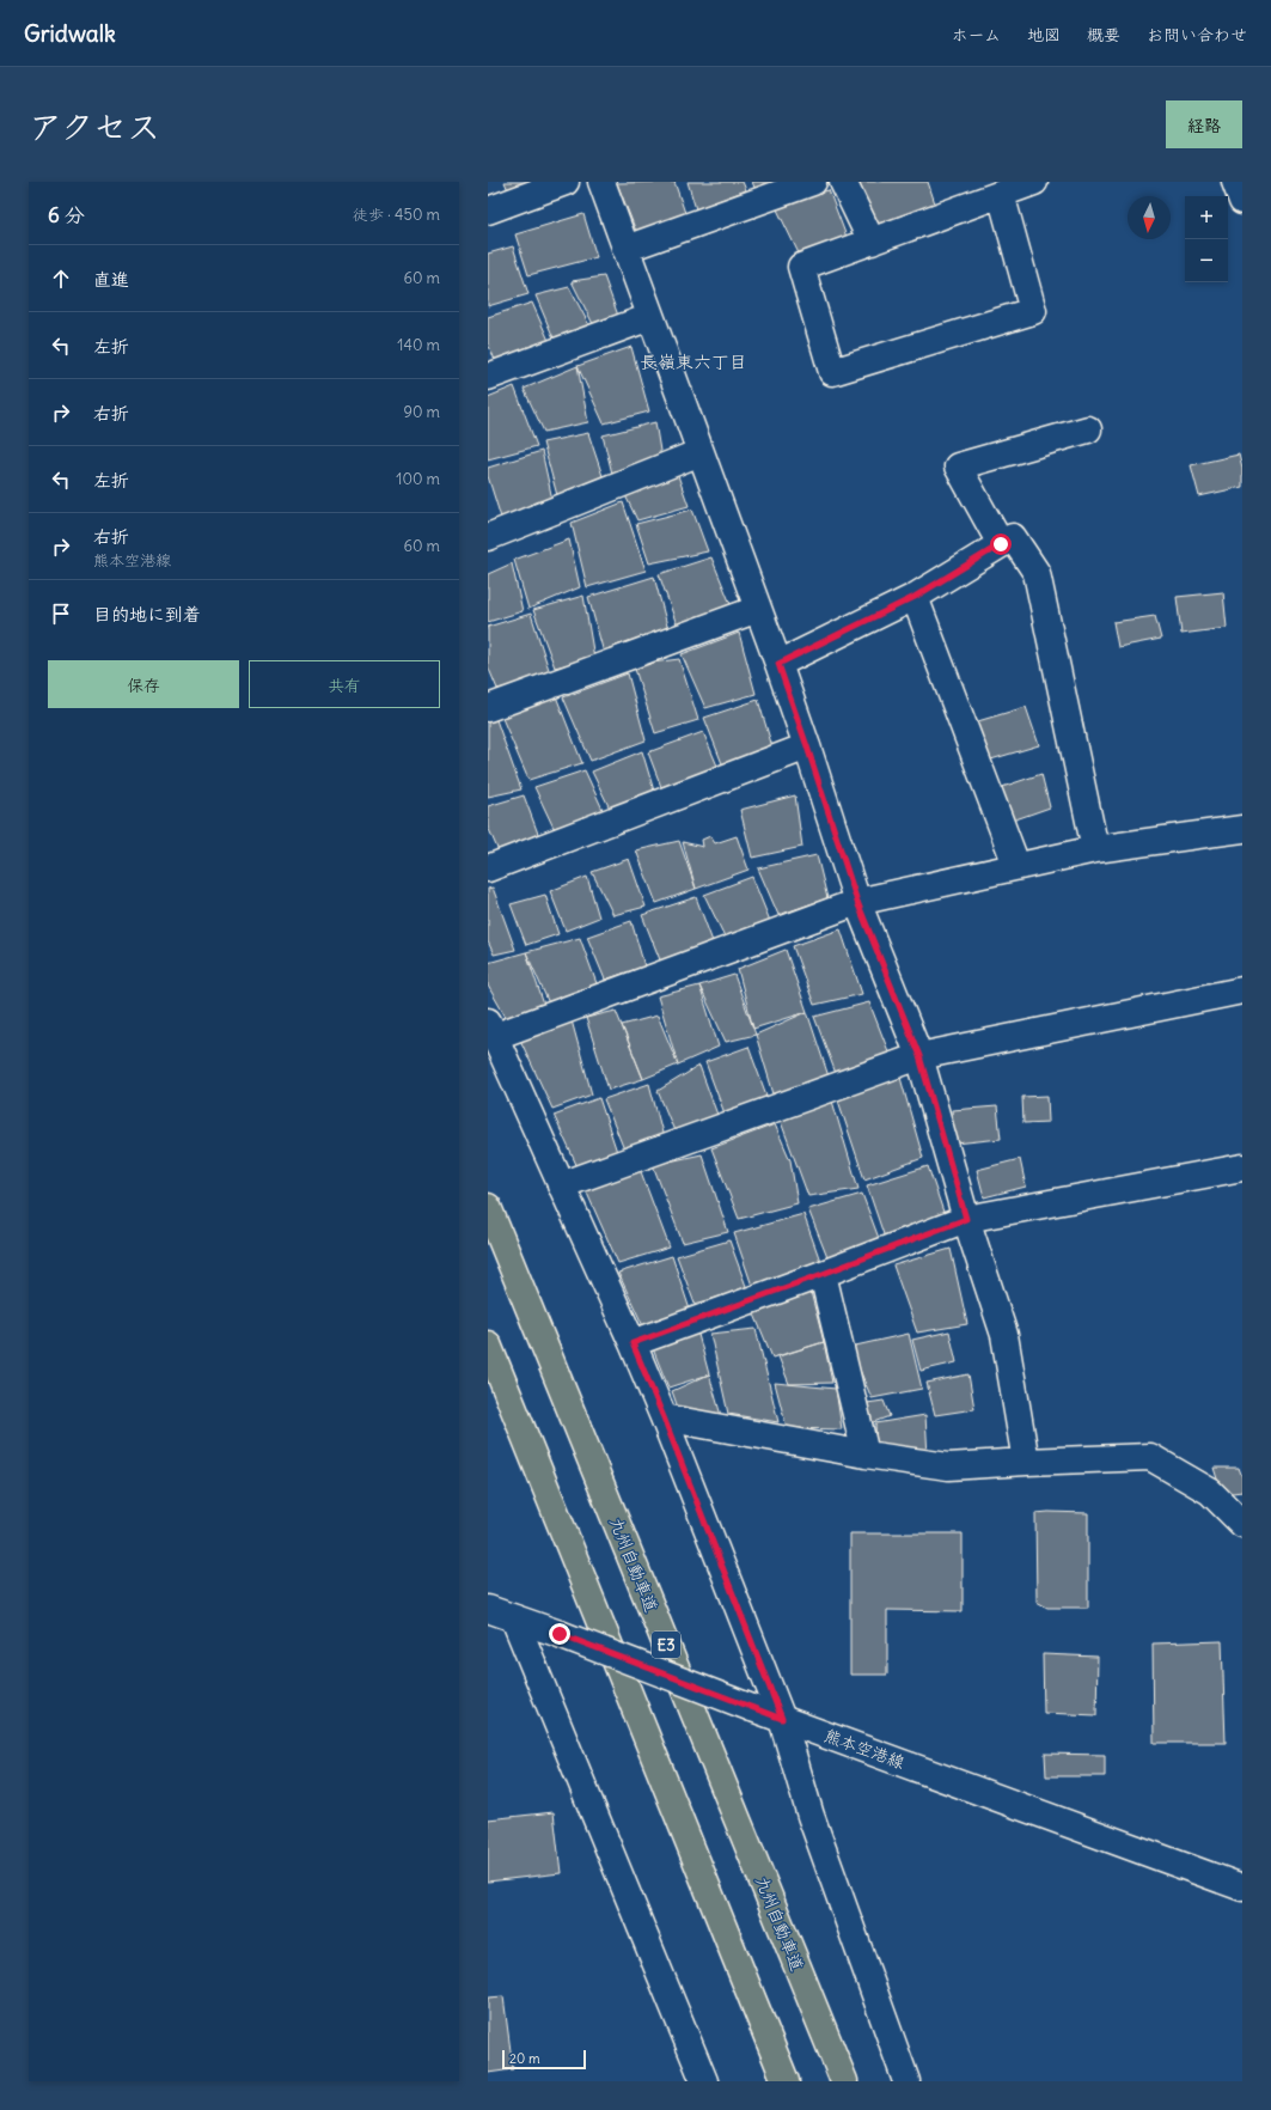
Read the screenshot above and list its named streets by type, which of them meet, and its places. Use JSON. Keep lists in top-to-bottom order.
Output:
{
  "streets": {
    "highway": ["九州自動車道", "E3"],
    "street": ["熊本空港線"]
  },
  "districts": ["長嶺東六丁目"],
  "scale_bar": "20 m",
  "north": "bottom",
  "page": {
    "header": "Gridwalk",
    "nav": [
      "ホーム",
      "地図",
      "概要",
      "お問い合わせ"
    ],
    "title": "アクセス",
    "buttons": [
      "経路",
      ["保存", "共有"]
    ],
    "heading": ["6 分", "徒歩 · 450 m"],
    "map_buttons": ["+", "−"],
    "list": [
      ["直進", "60 m"],
      ["左折", "140 m"],
      ["右折", "90 m"],
      ["左折", "100 m"],
      ["右折", "熊本空港線", "60 m"],
      "目的地に到着"
    ],
    "scale": "20 m"
  }
}
